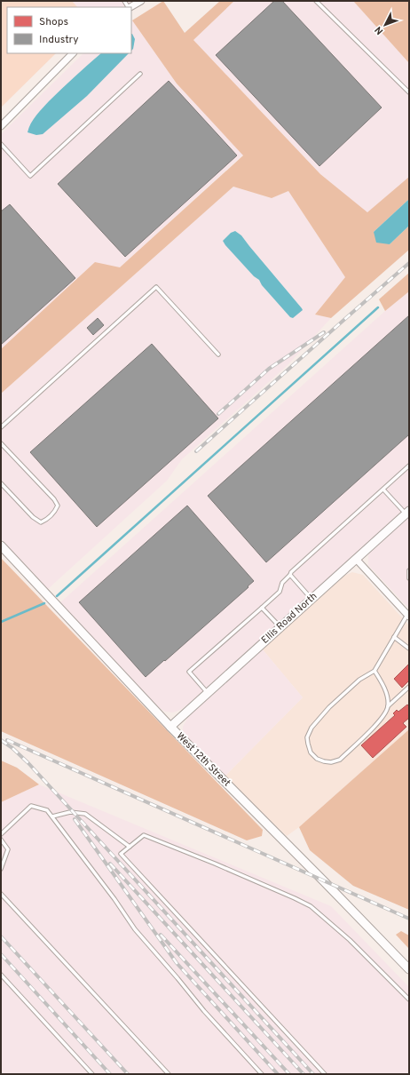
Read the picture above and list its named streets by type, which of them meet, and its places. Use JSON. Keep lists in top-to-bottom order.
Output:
{
  "streets": {
    "street": ["Ellis Road North", "West 12th Street"]
  },
  "crossings": [
    ["Ellis Road North", "West 12th Street"]
  ],
  "legend": ["Shops", "Industry"],
  "north": "bottom left"
}
